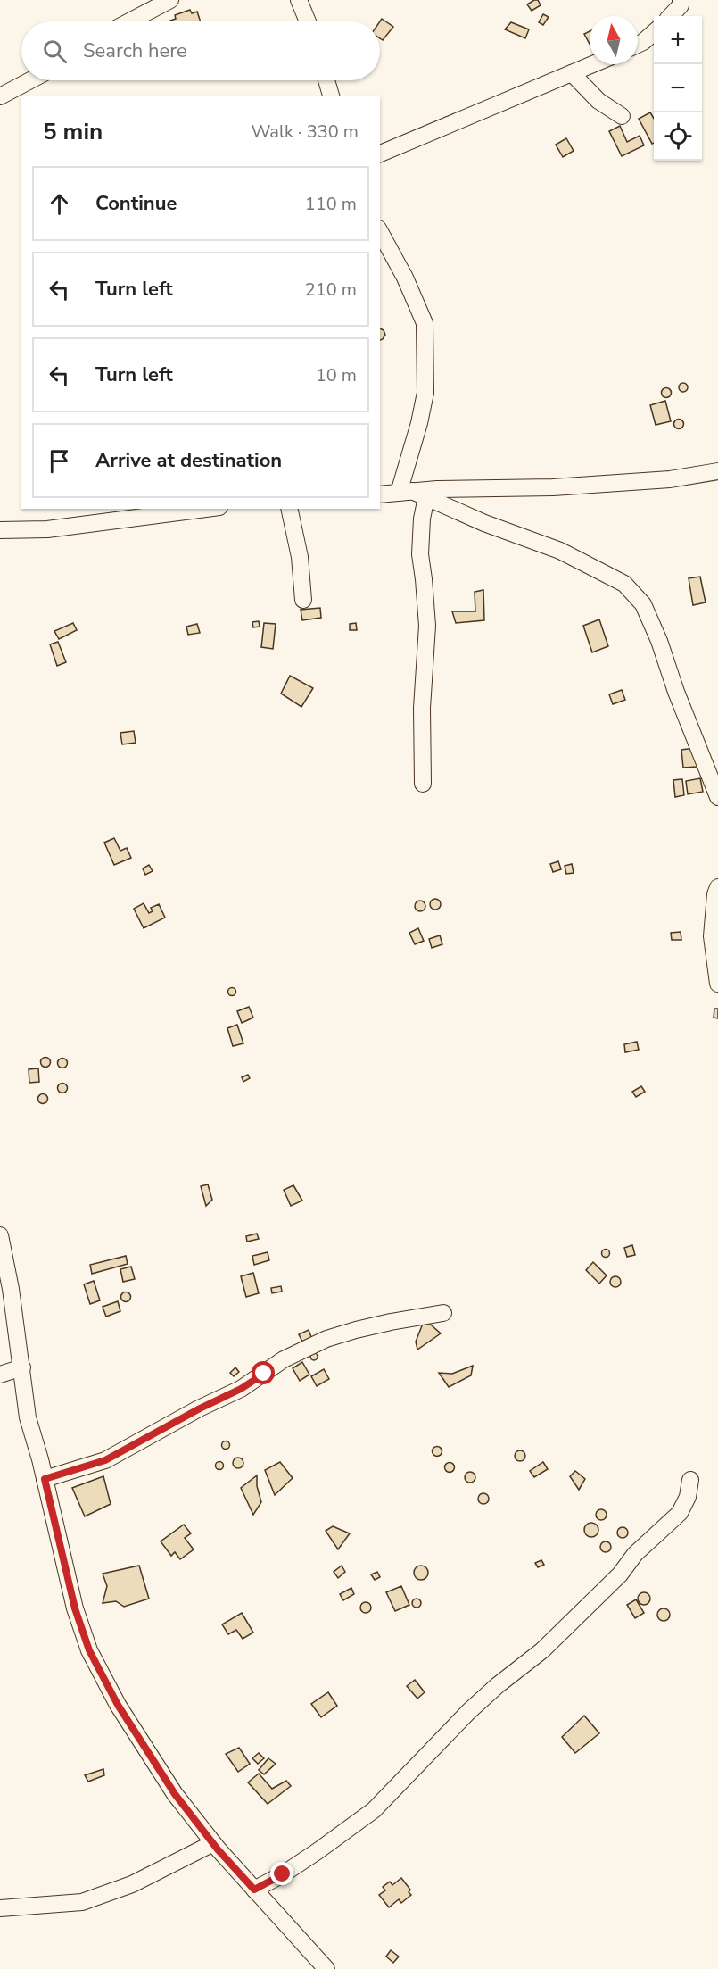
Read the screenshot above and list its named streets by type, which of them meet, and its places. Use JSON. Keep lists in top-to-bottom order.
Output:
{
  "north": "top",
  "page": {
    "map_buttons": ["+", "−"],
    "search": "Search here",
    "heading": ["5 min", "Walk · 330 m"],
    "list": [
      ["Continue", "110 m"],
      ["Turn left", "210 m"],
      ["Turn left", "10 m"],
      "Arrive at destination"
    ]
  }
}
